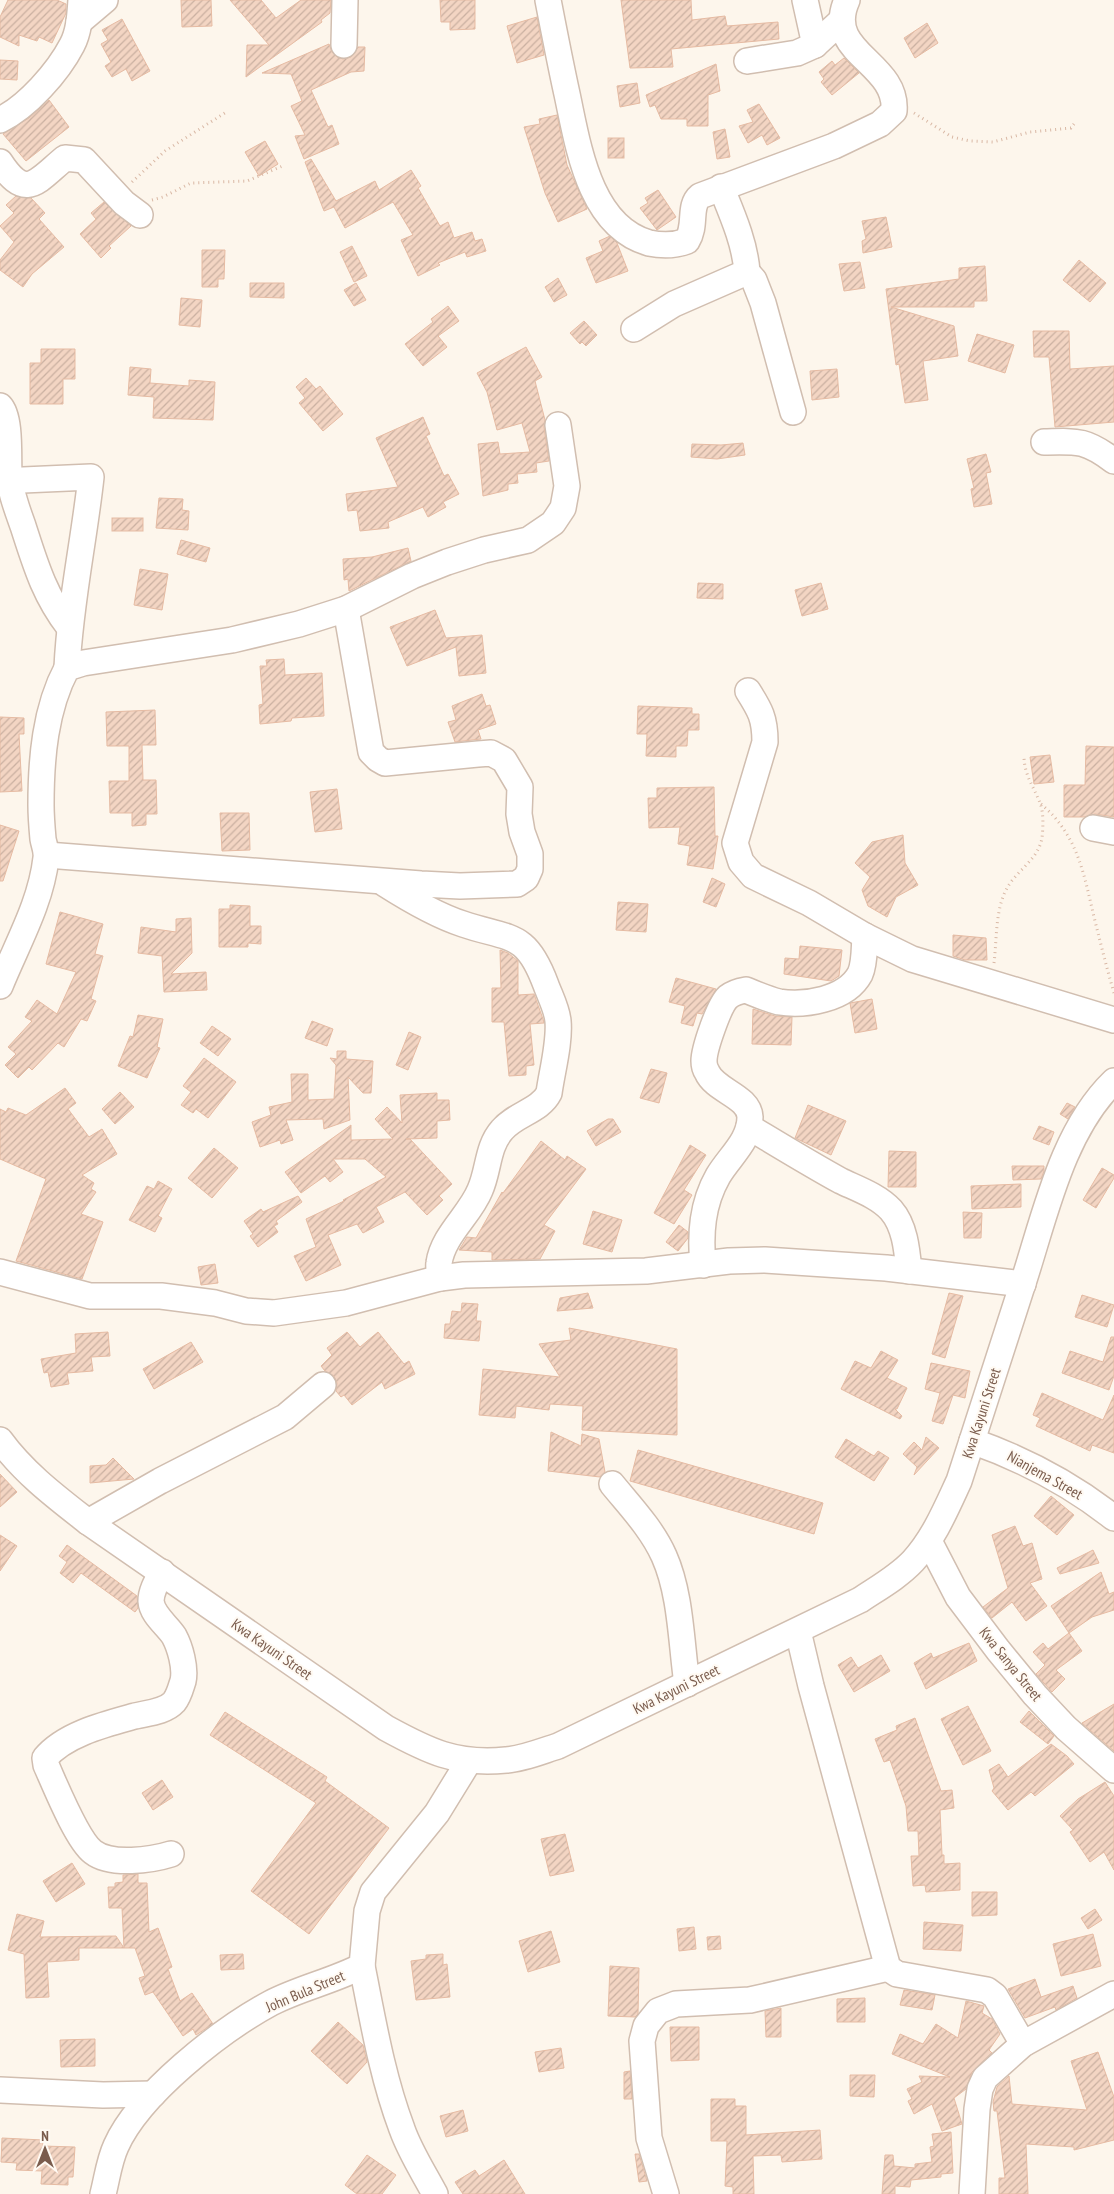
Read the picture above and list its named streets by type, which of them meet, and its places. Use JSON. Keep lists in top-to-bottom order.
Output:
{
  "streets": {
    "street": [
      "Kwa Kayuni Street",
      "Nianjema Street",
      "Kwa Sanya Street",
      "John Bula Street"
    ]
  },
  "crossings": [
    ["Kwa Kayuni Street", "Nianjema Street"],
    ["Kwa Kayuni Street", "Kwa Sanya Street"],
    ["Kwa Kayuni Street", "John Bula Street"]
  ],
  "north": "top"
}
